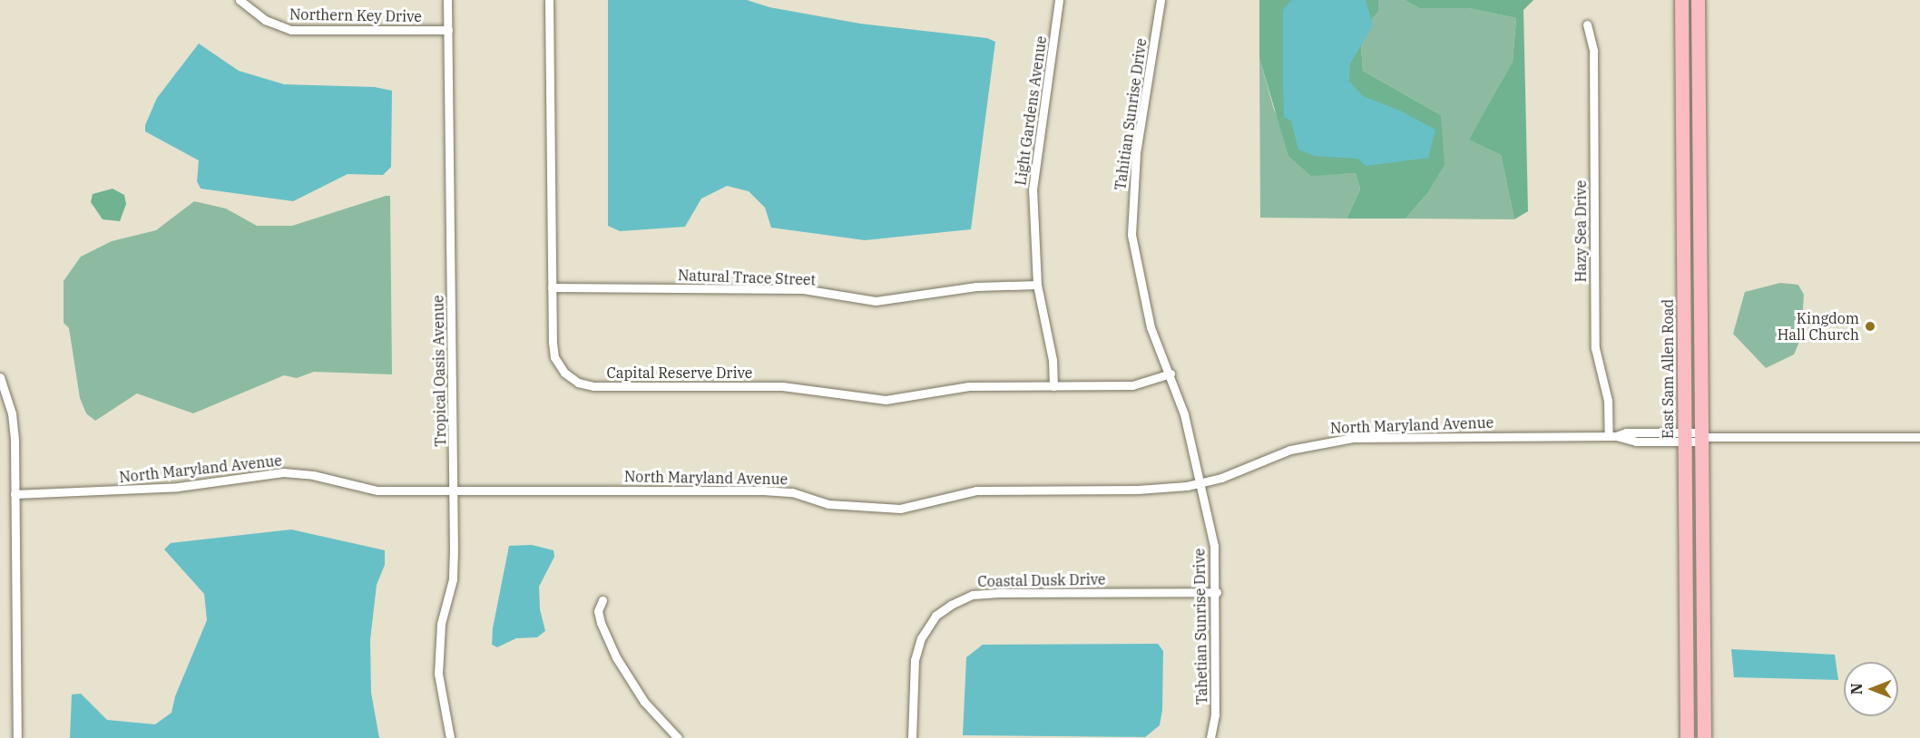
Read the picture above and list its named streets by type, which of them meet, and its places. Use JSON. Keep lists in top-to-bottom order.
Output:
{
  "streets": {
    "main road": ["East Sam Allen Road"],
    "street": [
      "Northern Key Drive",
      "Light Gardens Avenue",
      "Tahitian Sunrise Drive",
      "Hazy Sea Drive",
      "Natural Trace Street",
      "Tropical Oasis Avenue",
      "Capital Reserve Drive",
      "North Maryland Avenue",
      "Coastal Dusk Drive",
      "Tahetian Sunrise Drive"
    ]
  },
  "crossings": [
    ["Northern Key Drive", "Tropical Oasis Avenue"],
    ["Light Gardens Avenue", "Natural Trace Street"],
    ["Light Gardens Avenue", "Capital Reserve Drive"],
    ["Tahitian Sunrise Drive", "Capital Reserve Drive"],
    ["Tahitian Sunrise Drive", "North Maryland Avenue"],
    ["Tahitian Sunrise Drive", "Tahetian Sunrise Drive"],
    ["Hazy Sea Drive", "North Maryland Avenue"],
    ["Natural Trace Street", "Capital Reserve Drive"],
    ["East Sam Allen Road", "North Maryland Avenue"],
    ["Tropical Oasis Avenue", "North Maryland Avenue"],
    ["North Maryland Avenue", "Tahetian Sunrise Drive"],
    ["Coastal Dusk Drive", "Tahetian Sunrise Drive"]
  ],
  "places": ["Kingdom Hall Church"],
  "north": "left"
}
